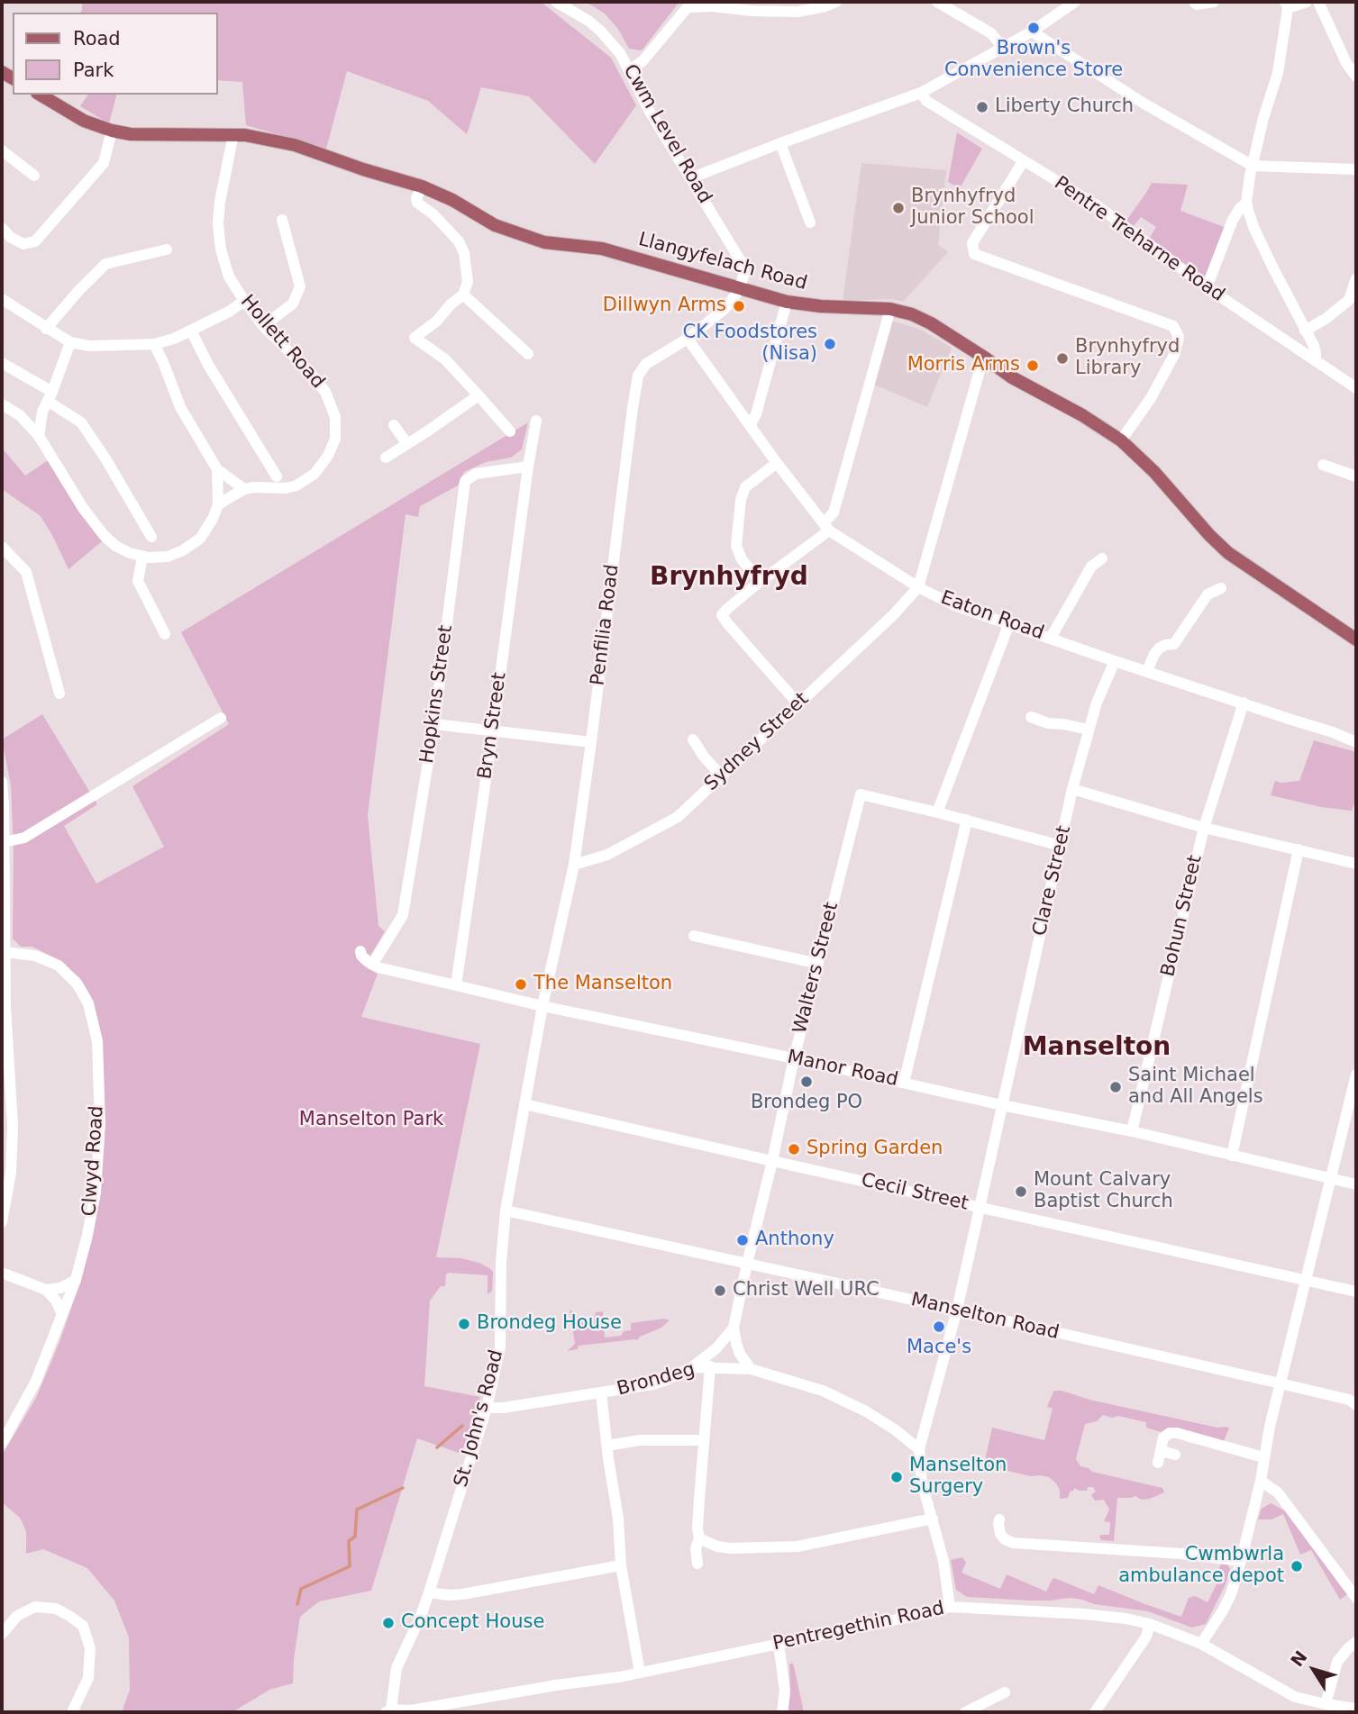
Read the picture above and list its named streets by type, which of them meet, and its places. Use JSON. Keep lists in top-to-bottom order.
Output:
{
  "streets": {
    "main road": ["Llangyfelach Road"],
    "street": [
      "Cwm Level Road",
      "Pentre Treharne Road",
      "Hollett Road",
      "Eaton Road",
      "Penfilia Road",
      "Hopkins Street",
      "Bryn Street",
      "Sydney Street",
      "Clare Street",
      "Bohun Street",
      "Walters Street",
      "Manor Road",
      "Clwyd Road",
      "Cecil Street",
      "Manselton Road",
      "Brondeg",
      "St. John's Road",
      "Pentregethin Road"
    ]
  },
  "crossings": [
    ["Cwm Level Road", "Llangyfelach Road"],
    ["Cwm Level Road", "Penfilia Road"],
    ["Llangyfelach Road", "Hollett Road"],
    ["Llangyfelach Road", "Penfilia Road"],
    ["Eaton Road", "Penfilia Road"],
    ["Eaton Road", "Sydney Street"],
    ["Eaton Road", "Clare Street"],
    ["Eaton Road", "Bohun Street"],
    ["Penfilia Road", "Sydney Street"],
    ["Penfilia Road", "Manor Road"],
    ["Penfilia Road", "St. John's Road"],
    ["Hopkins Street", "Bryn Street"],
    ["Hopkins Street", "Manor Road"],
    ["Bryn Street", "Manor Road"],
    ["Clare Street", "Manor Road"],
    ["Clare Street", "Cecil Street"],
    ["Clare Street", "Manselton Road"],
    ["Clare Street", "Brondeg"],
    ["Clare Street", "Pentregethin Road"],
    ["Bohun Street", "Manor Road"],
    ["Walters Street", "Manor Road"],
    ["Walters Street", "Cecil Street"],
    ["Walters Street", "Manselton Road"],
    ["Walters Street", "Brondeg"],
    ["Manor Road", "St. John's Road"],
    ["Cecil Street", "St. John's Road"],
    ["Manselton Road", "St. John's Road"],
    ["Brondeg", "St. John's Road"],
    ["St. John's Road", "Pentregethin Road"]
  ],
  "districts": ["Brynhyfryd", "Manselton"],
  "parks": ["Manselton Park"],
  "places": [
    "Brown's Convenience Store",
    "Liberty Church",
    "Brynhyfryd Junior School",
    "Dillwyn Arms",
    "CK Foodstores (Nisa)",
    "Brynhyfryd Library",
    "Morris Arms",
    "The Manselton",
    "Brondeg PO",
    "Saint Michael and All Angels",
    "Spring Garden",
    "Mount Calvary Baptist Church",
    "Anthony",
    "Christ Well URC",
    "Brondeg House",
    "Mace's",
    "Manselton Surgery",
    "Cwmbwrla ambulance depot",
    "Concept House"
  ],
  "legend": ["Road", "Park"],
  "north": "top left"
}
